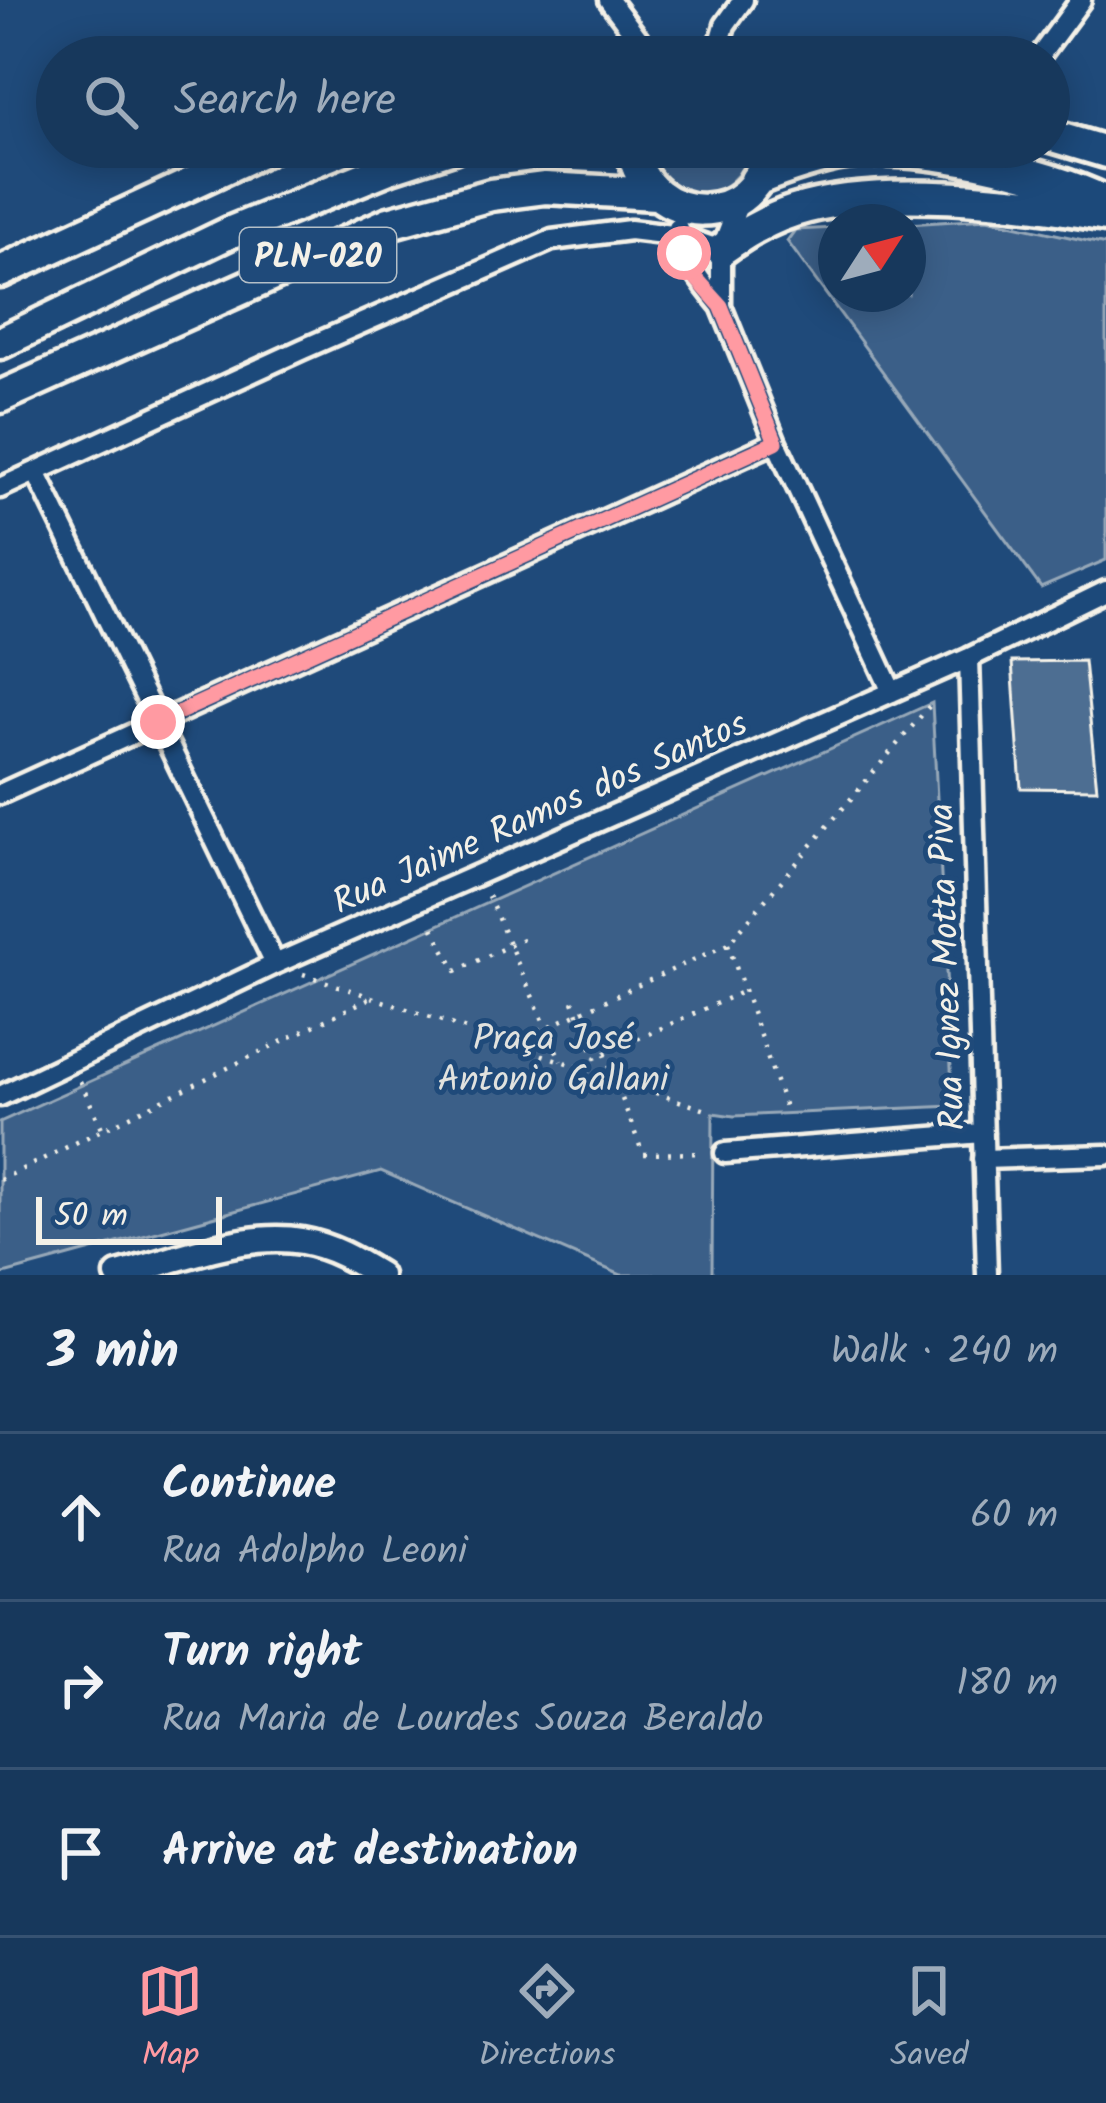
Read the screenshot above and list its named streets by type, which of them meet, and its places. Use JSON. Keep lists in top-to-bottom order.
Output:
{
  "streets": {
    "main road": ["PLN-020"],
    "street": ["Rua Jaime Ramos dos Santos", "Rua Ignez Motta Piva"]
  },
  "crossings": [
    ["Rua Jaime Ramos dos Santos", "Rua Ignez Motta Piva"]
  ],
  "parks": ["Praça José Antonio Gallani"],
  "scale_bar": "50 m",
  "north": "top right",
  "page": {
    "search": "Search here",
    "scale": "50 m",
    "heading": ["3 min", "Walk · 240 m"],
    "list": [
      ["Continue", "Rua Adolpho Leoni", "60 m"],
      ["Turn right", "Rua Maria de Lourdes Souza Beraldo", "180 m"],
      "Arrive at destination"
    ],
    "nav": ["Map", "Directions", "Saved"]
  }
}
